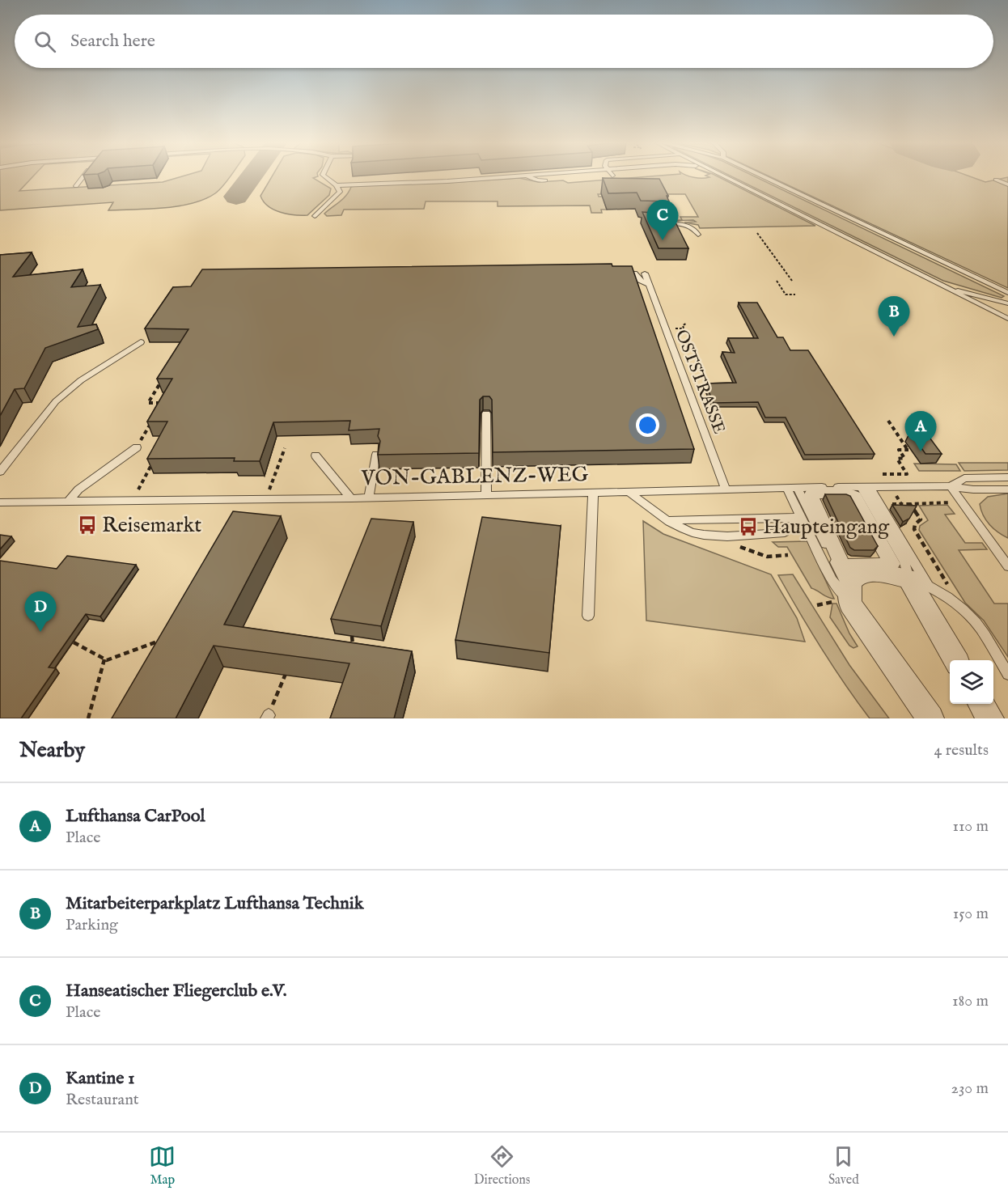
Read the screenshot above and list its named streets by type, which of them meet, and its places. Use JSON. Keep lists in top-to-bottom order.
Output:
{
  "streets": {
    "lane": ["OSTSTRASSE", "VON-GABLENZ-WEG"]
  },
  "crossings": [
    ["OSTSTRASSE", "VON-GABLENZ-WEG"]
  ],
  "places": {
    "bus stop": ["Reisemarkt", "Haupteingang"]
  },
  "page": {
    "search": "Search here",
    "pins": [
      "C",
      "B",
      "A",
      "D"
    ],
    "heading": ["Nearby", "4 results"],
    "list": [
      {
        "mark": "A",
        "name": "Lufthansa CarPool",
        "note": "Place",
        "value": "110 m"
      },
      {
        "mark": "B",
        "name": "Mitarbeiterparkplatz Lufthansa Technik",
        "note": "Parking",
        "value": "150 m"
      },
      {
        "mark": "C",
        "name": "Hanseatischer Fliegerclub e.V.",
        "note": "Place",
        "value": "180 m"
      },
      {
        "mark": "D",
        "name": "Kantine 1",
        "note": "Restaurant",
        "value": "230 m"
      }
    ],
    "nav": ["Map", "Directions", "Saved"]
  }
}
